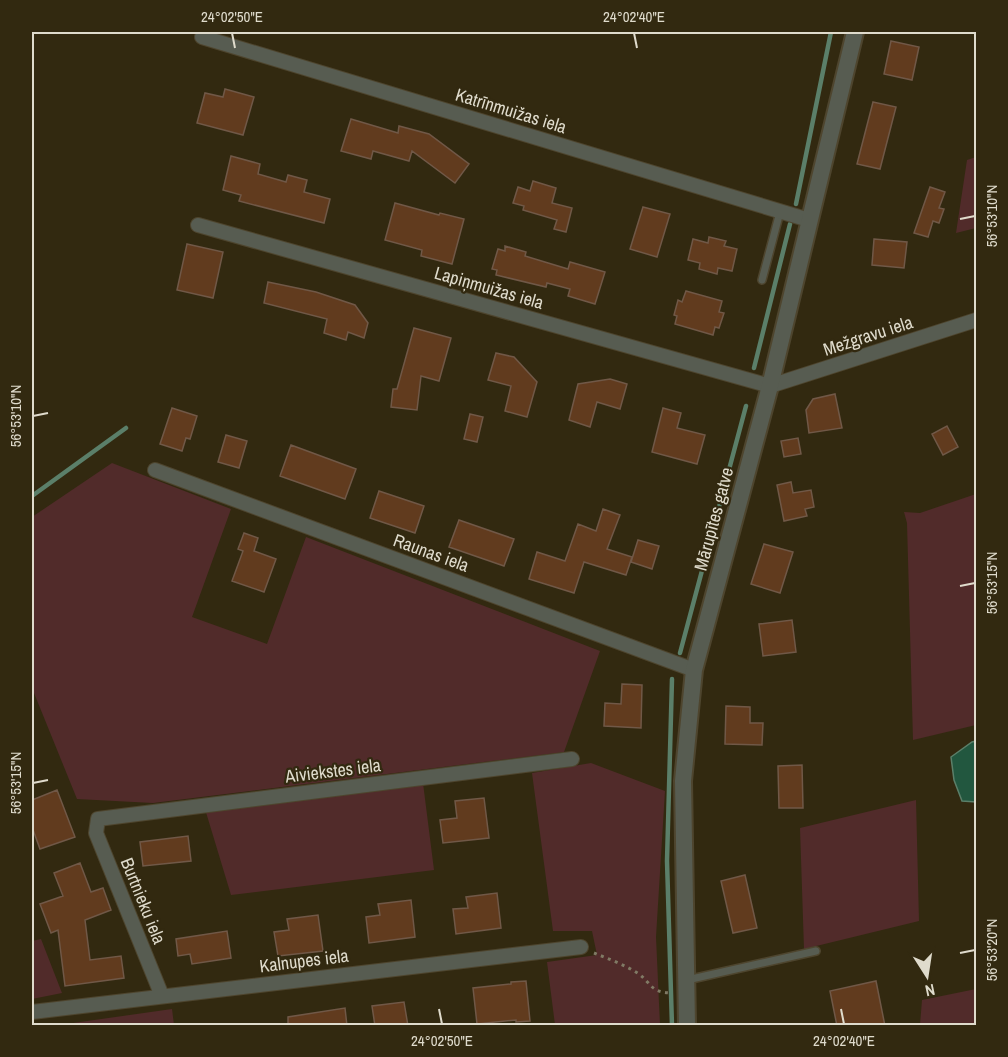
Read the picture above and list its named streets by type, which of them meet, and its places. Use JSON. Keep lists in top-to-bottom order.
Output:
{
  "streets": {
    "street": [
      "Katrīnmuižas iela",
      "Lapiņmuižas iela",
      "Mežgravu iela",
      "Mārupītes gatve",
      "Raunas iela",
      "Aiviekstes iela",
      "Burtnieku iela",
      "Kalnupes iela"
    ]
  },
  "crossings": [
    ["Katrīnmuižas iela", "Mārupītes gatve"],
    ["Lapiņmuižas iela", "Mežgravu iela"],
    ["Lapiņmuižas iela", "Mārupītes gatve"],
    ["Mežgravu iela", "Mārupītes gatve"],
    ["Mārupītes gatve", "Raunas iela"],
    ["Aiviekstes iela", "Burtnieku iela"],
    ["Burtnieku iela", "Kalnupes iela"]
  ],
  "north": "bottom",
  "coordinates": [
    "24°02'50\"E",
    "24°02'40\"E",
    "56°53'10\"N",
    "56°53'15\"N",
    "56°53'20\"N"
  ]
}
